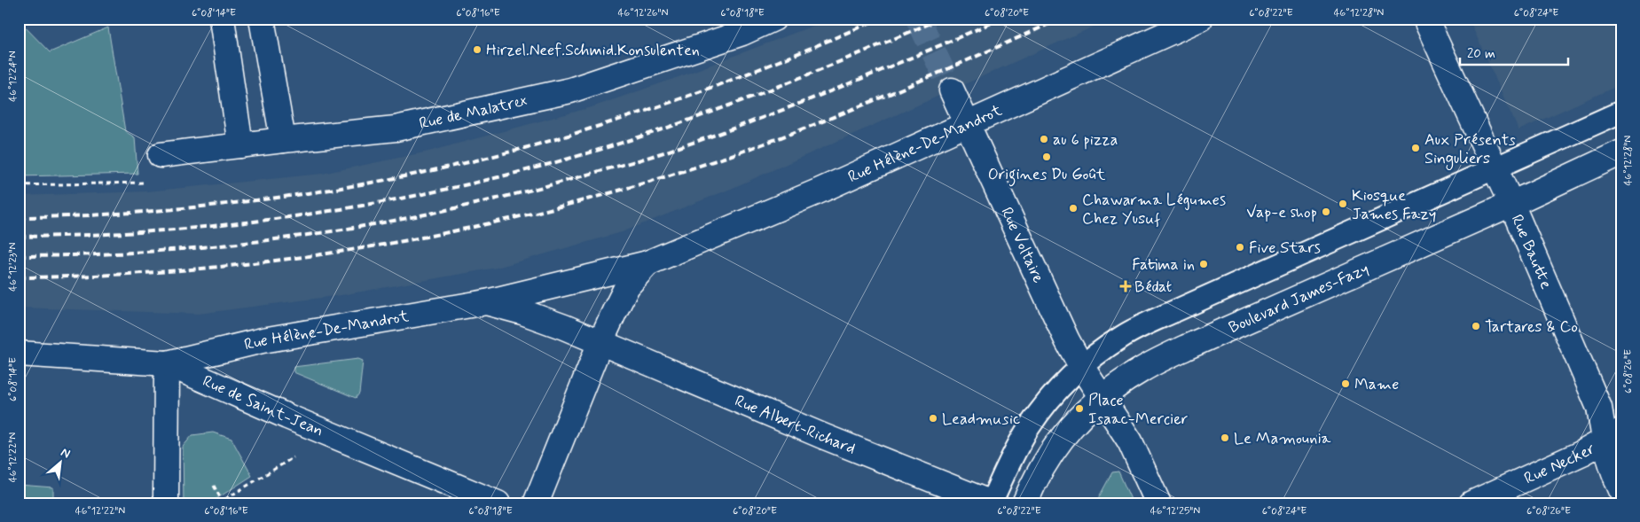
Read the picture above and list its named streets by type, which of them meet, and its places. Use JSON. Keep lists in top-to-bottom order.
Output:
{
  "streets": {
    "street": [
      "Rue de Malatrex",
      "Rue Hélène-De-Mandrot",
      "Rue Voltaire",
      "Rue Bautte",
      "Boulevard James-Fazy",
      "Rue de Saint-Jean",
      "Rue Albert-Richard",
      "Rue Necker"
    ]
  },
  "crossings": [
    ["Rue Hélène-De-Mandrot", "Rue Voltaire"],
    ["Rue Hélène-De-Mandrot", "Rue de Saint-Jean"],
    ["Rue Hélène-De-Mandrot", "Rue Albert-Richard"],
    ["Rue Voltaire", "Boulevard James-Fazy"],
    ["Rue Bautte", "Boulevard James-Fazy"],
    ["Rue Bautte", "Rue Necker"]
  ],
  "places": {
    "other": [
      "Hirzel.Neef.Schmid.Konsulenten",
      "au 6 pizza",
      "Aux Présents Singuliers",
      "Origines Du Goût",
      "Kiosque James Fazy",
      "Chawarma Légumes Chez Yusuf",
      "Vap-e shop",
      "Five Stars",
      "Fatima in",
      "Tartares & Co",
      "Mame",
      "Place Isaac-Mercier",
      "Leadmusic",
      "Le Mamounia"
    ],
    "health": ["Bédat"]
  },
  "scale_bar": "20 m",
  "north": "top right",
  "coordinates": [
    "6°08'14\"E",
    "6°08'16\"E",
    "46°12'26\"N",
    "6°08'18\"E",
    "6°08'20\"E",
    "6°08'22\"E",
    "46°12'28\"N",
    "6°08'24\"E",
    "46°12'24\"N",
    "46°12'23\"N",
    "6°08'26\"E",
    "46°12'22\"N",
    "46°12'25\"N"
  ]
}
